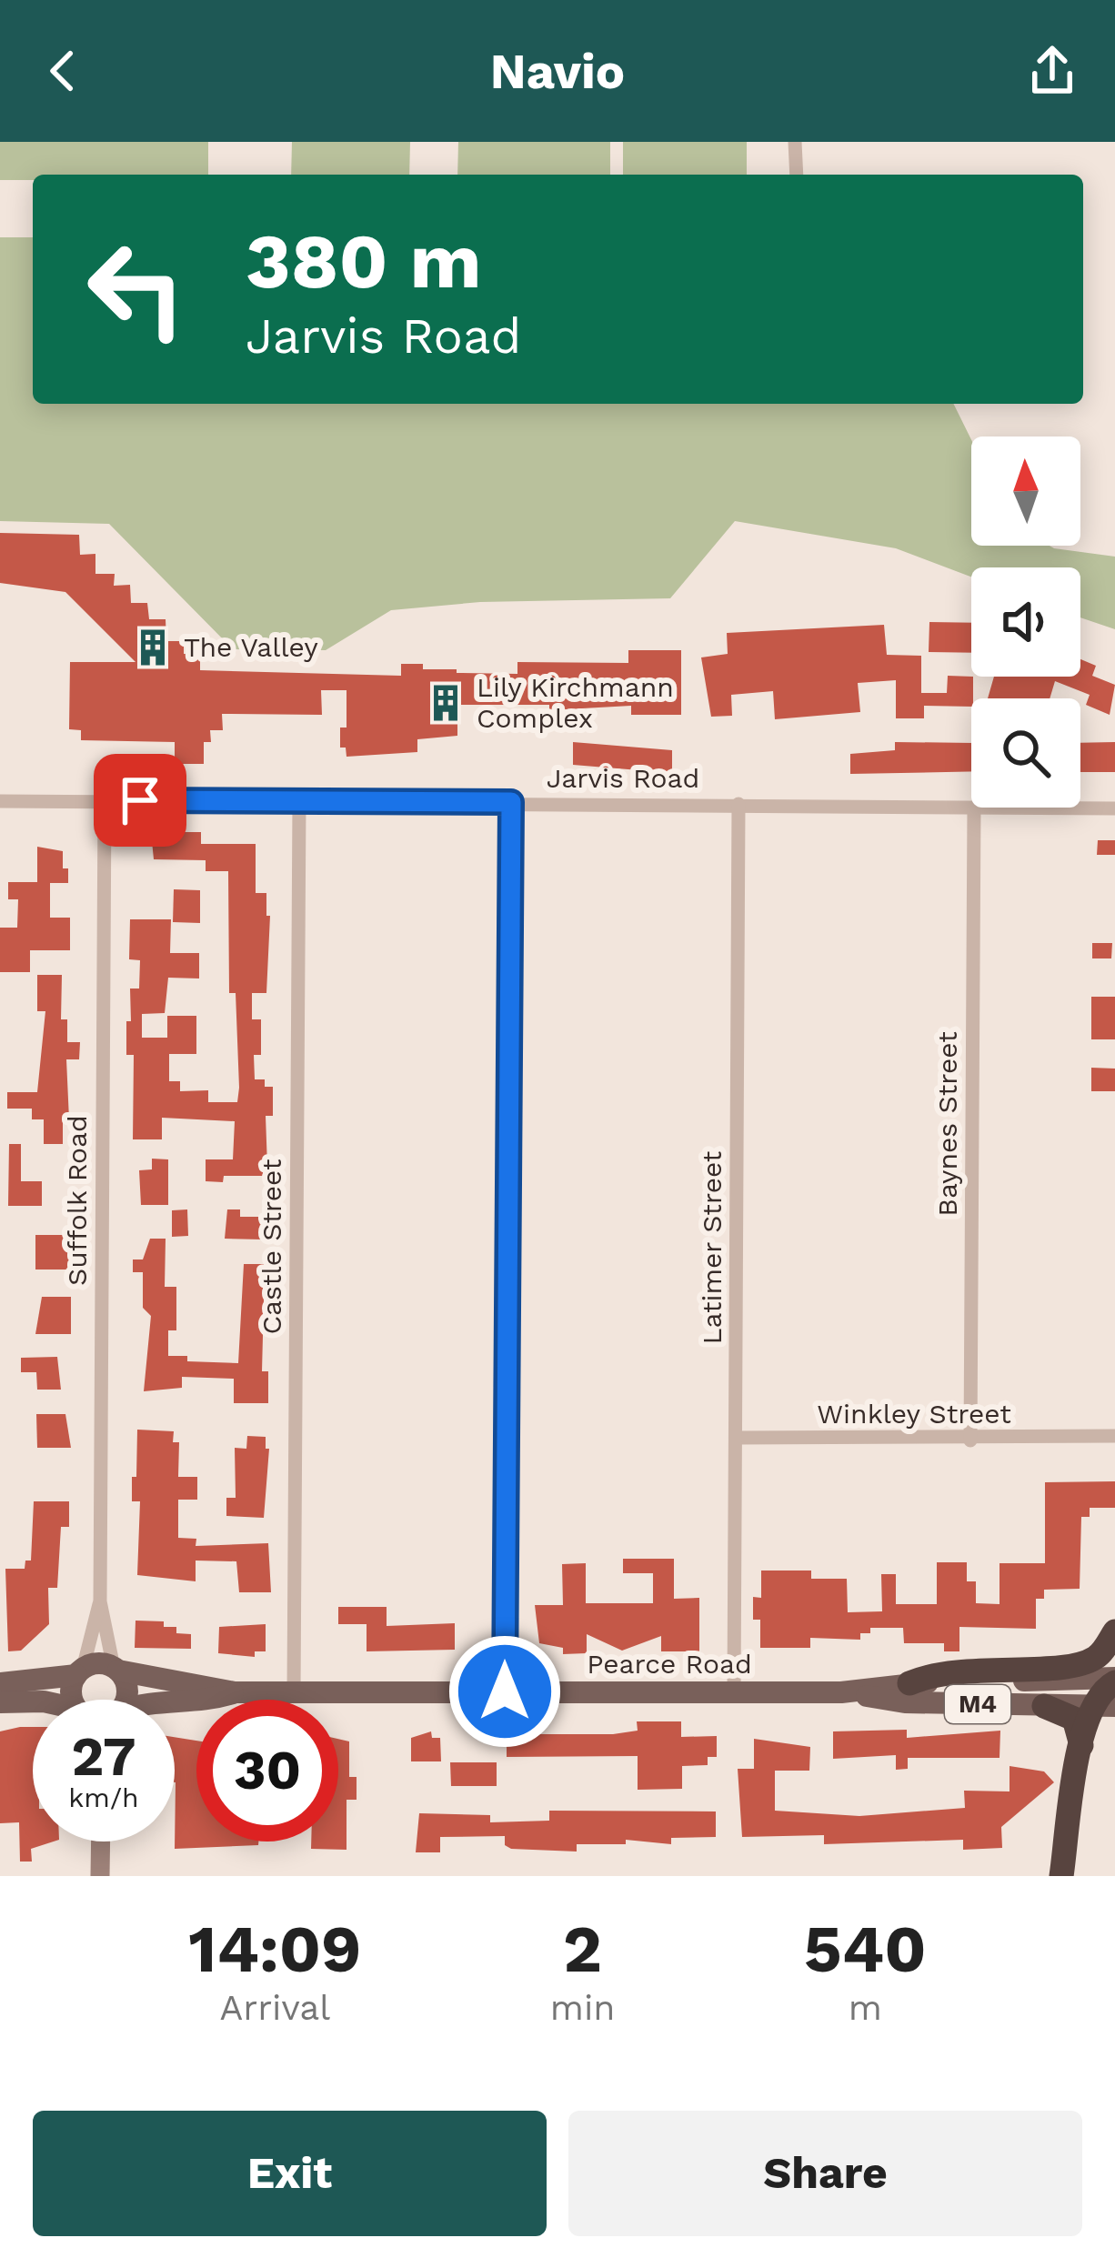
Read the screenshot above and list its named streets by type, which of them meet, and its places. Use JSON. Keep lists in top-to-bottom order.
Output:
{
  "streets": {
    "main road": ["Pearce Road", "M4"],
    "street": [
      "Jarvis Road",
      "Baynes Street",
      "Suffolk Road",
      "Castle Street",
      "Latimer Street",
      "Winkley Street"
    ]
  },
  "crossings": [
    ["Jarvis Road", "Baynes Street"],
    ["Jarvis Road", "Suffolk Road"],
    ["Jarvis Road", "Castle Street"],
    ["Jarvis Road", "Latimer Street"],
    ["Baynes Street", "Winkley Street"],
    ["Suffolk Road", "Pearce Road"],
    ["Castle Street", "Pearce Road"],
    ["Latimer Street", "Winkley Street"],
    ["Latimer Street", "Pearce Road"]
  ],
  "places": {
    "building": ["The Valley", "Lily Kirchmann Complex"]
  },
  "north": "top",
  "page": {
    "header": "Navio",
    "turn": ["380 m", "Jarvis Road"],
    "speed": "27 km/h",
    "limit": "30",
    "eta": [
      "14:09",
      "Arrival",
      "2",
      "min",
      "540",
      "m"
    ],
    "buttons": ["Exit", "Share"]
  }
}
